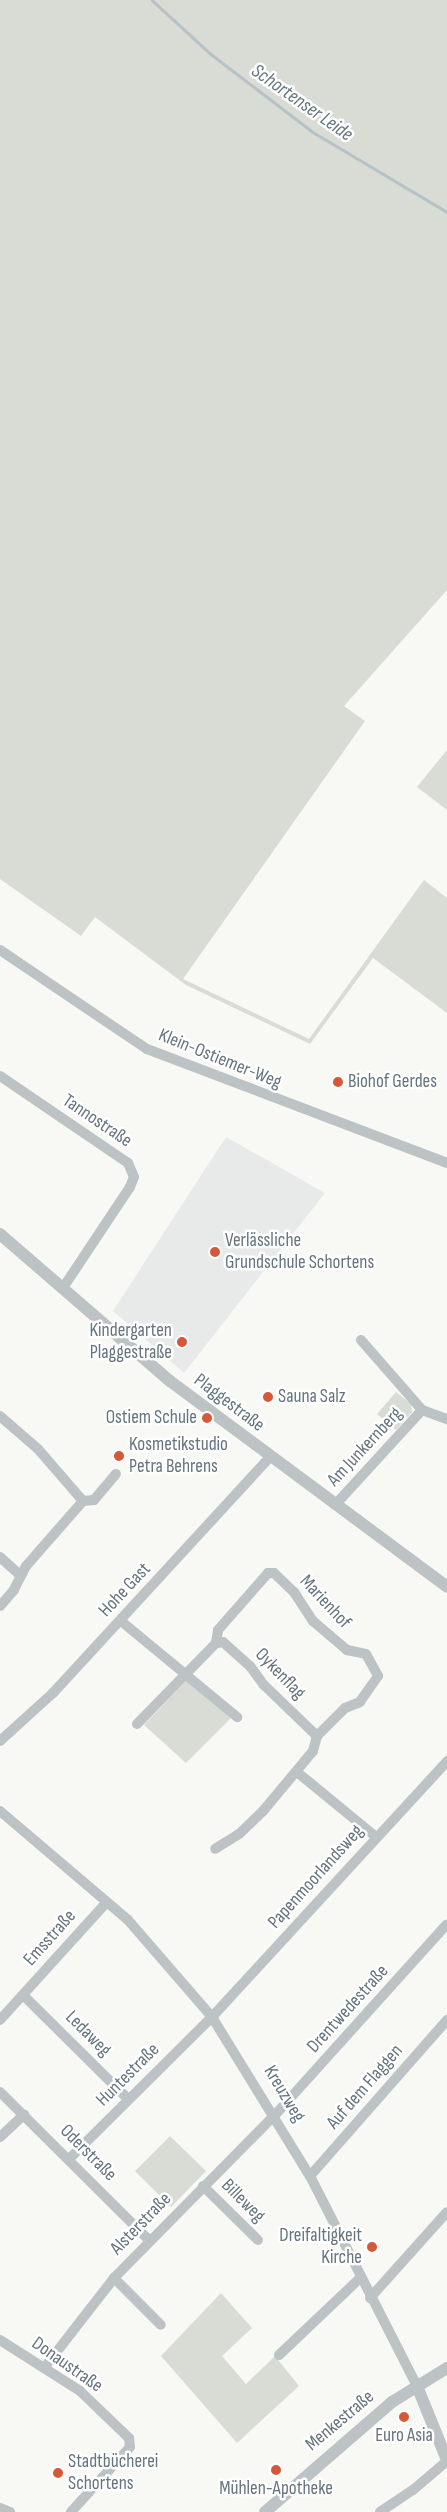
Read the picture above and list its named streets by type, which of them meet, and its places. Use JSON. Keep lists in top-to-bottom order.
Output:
{
  "streets": {
    "street": [
      "Klein-Ostiemer-Weg",
      "Tannostraße",
      "Plaggestraße",
      "Am Junkernberg",
      "Hohe Gast",
      "Marienhof",
      "Oykenflag",
      "Papenmoorlandsweg",
      "Emsstraße",
      "Drentwedestraße",
      "Ledaweg",
      "Huntestraße",
      "Auf dem Flaggen",
      "Kreuzweg",
      "Oderstraße",
      "Billeweg",
      "Alsterstraße",
      "Donaustraße",
      "Menkestraße"
    ]
  },
  "crossings": [
    ["Tannostraße", "Plaggestraße"],
    ["Plaggestraße", "Am Junkernberg"],
    ["Plaggestraße", "Hohe Gast"],
    ["Marienhof", "Oykenflag"],
    ["Papenmoorlandsweg", "Huntestraße"],
    ["Papenmoorlandsweg", "Kreuzweg"],
    ["Emsstraße", "Ledaweg"],
    ["Emsstraße", "Kreuzweg"],
    ["Drentwedestraße", "Kreuzweg"],
    ["Drentwedestraße", "Alsterstraße"],
    ["Ledaweg", "Huntestraße"],
    ["Huntestraße", "Kreuzweg"],
    ["Huntestraße", "Oderstraße"],
    ["Auf dem Flaggen", "Kreuzweg"],
    ["Kreuzweg", "Alsterstraße"],
    ["Kreuzweg", "Menkestraße"],
    ["Oderstraße", "Alsterstraße"],
    ["Billeweg", "Alsterstraße"],
    ["Alsterstraße", "Donaustraße"]
  ],
  "water": ["Schortenser Leide"],
  "places": [
    "Biohof Gerdes",
    "Verlässliche Grundschule Schortens",
    "Kindergarten Plaggestraße",
    "Sauna Salz",
    "Ostiem Schule",
    "Kosmetikstudio Petra Behrens",
    "Dreifaltigkeit Kirche",
    "Euro Asia",
    "Mühlen-Apotheke",
    "Stadtbücherei Schortens"
  ]
}
